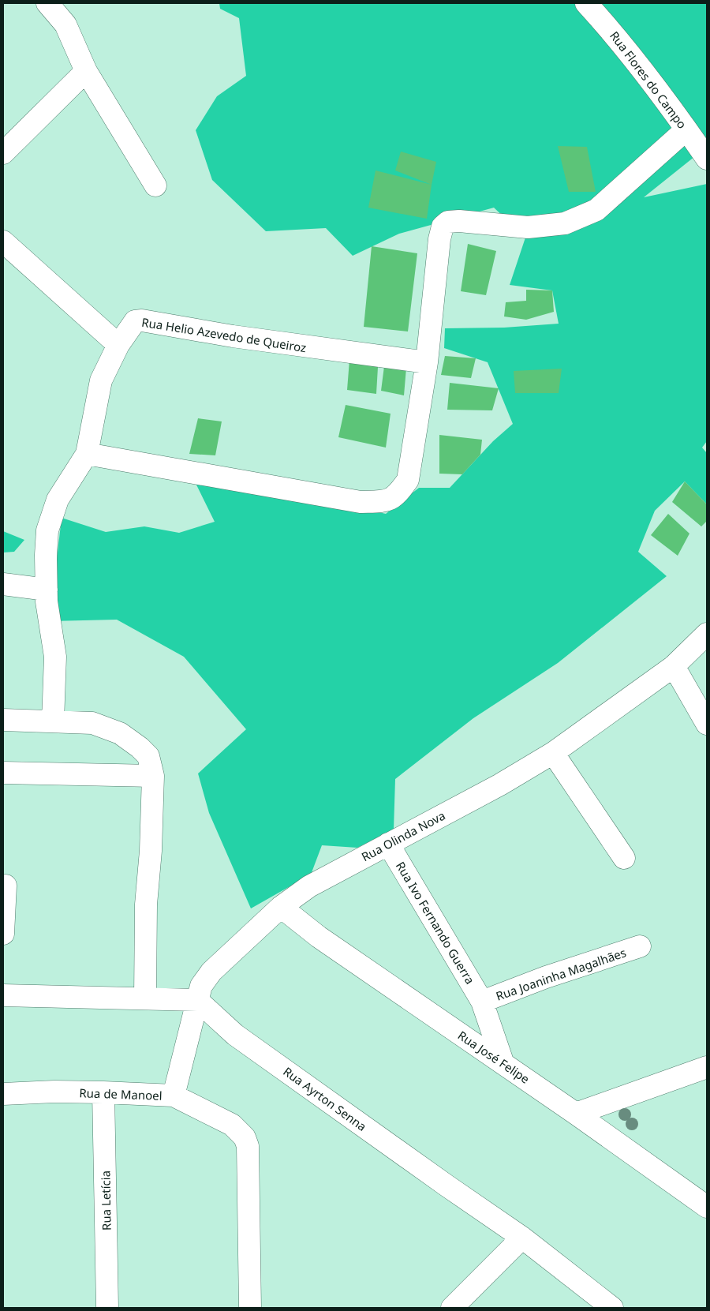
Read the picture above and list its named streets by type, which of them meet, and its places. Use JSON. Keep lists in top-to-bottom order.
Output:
{
  "streets": {
    "street": [
      "Rua Flores do Campo",
      "Rua Helio Azevedo de Queiroz",
      "Rua Olinda Nova",
      "Rua Ivo Fernando Guerra",
      "Rua Joaninha Magalhães",
      "Rua José Felipe",
      "Rua de Manoel",
      "Rua Ayrton Senna",
      "Rua Letícia"
    ]
  },
  "crossings": [
    ["Rua Olinda Nova", "Rua Ivo Fernando Guerra"],
    ["Rua Olinda Nova", "Rua José Felipe"],
    ["Rua Olinda Nova", "Rua de Manoel"],
    ["Rua Olinda Nova", "Rua Ayrton Senna"],
    ["Rua Ivo Fernando Guerra", "Rua Joaninha Magalhães"],
    ["Rua Ivo Fernando Guerra", "Rua José Felipe"],
    ["Rua de Manoel", "Rua Letícia"]
  ]
}
